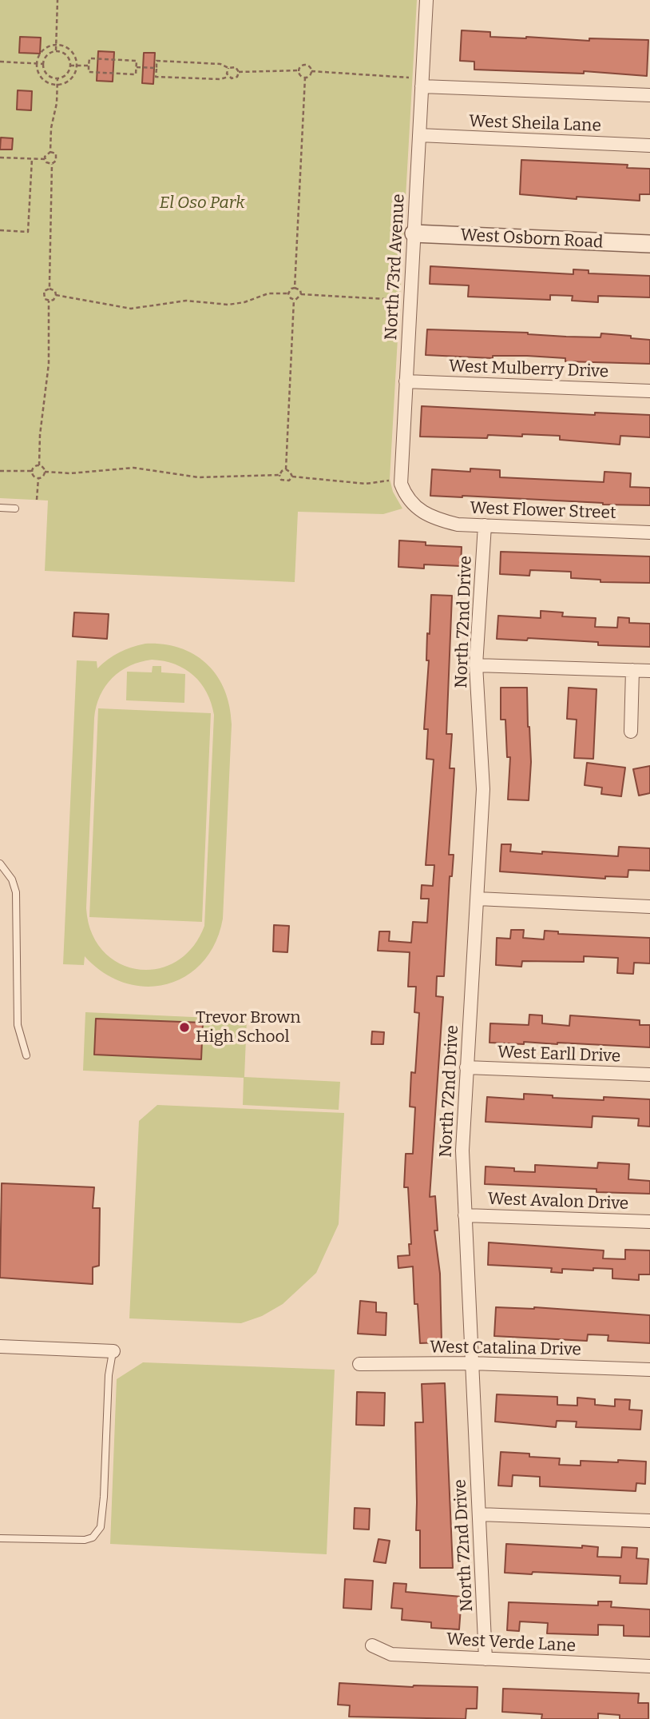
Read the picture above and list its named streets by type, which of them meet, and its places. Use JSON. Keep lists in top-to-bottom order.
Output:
{
  "streets": {
    "street": [
      "West Sheila Lane",
      "West Osborn Road",
      "North 73rd Avenue",
      "West Mulberry Drive",
      "West Flower Street",
      "North 72nd Drive",
      "West Earll Drive",
      "West Avalon Drive",
      "West Catalina Drive",
      "West Verde Lane"
    ]
  },
  "crossings": [
    ["West Sheila Lane", "North 73rd Avenue"],
    ["West Osborn Road", "North 73rd Avenue"],
    ["North 73rd Avenue", "West Mulberry Drive"],
    ["North 73rd Avenue", "West Flower Street"],
    ["West Flower Street", "North 72nd Drive"],
    ["North 72nd Drive", "West Earll Drive"],
    ["North 72nd Drive", "West Avalon Drive"],
    ["North 72nd Drive", "West Catalina Drive"],
    ["North 72nd Drive", "West Verde Lane"]
  ],
  "parks": ["El Oso Park"],
  "places": ["Trevor Brown High School"]
}
